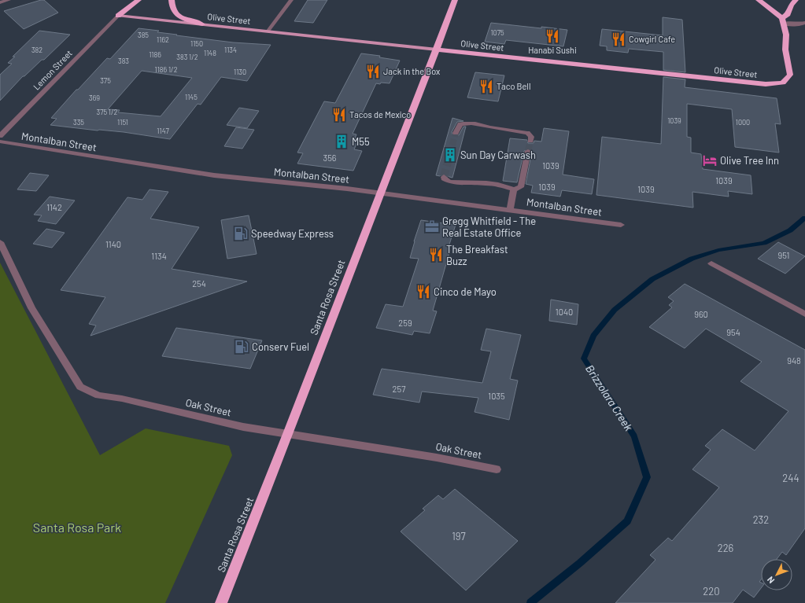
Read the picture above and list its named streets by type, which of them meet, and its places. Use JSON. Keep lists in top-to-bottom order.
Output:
{
  "streets": {
    "highway": ["Olive Street", "Santa Rosa Street"],
    "street": ["Lemon Street", "Montalban Street", "Oak Street"]
  },
  "crossings": [
    ["Olive Street", "Lemon Street"],
    ["Olive Street", "Santa Rosa Street"],
    ["Montalban Street", "Santa Rosa Street"],
    ["Santa Rosa Street", "Oak Street"]
  ],
  "water": ["Brizzolara Creek"],
  "parks": ["Santa Rosa Park"],
  "places": {
    "restaurant": [
      "Hanabi Sushi",
      "Cowgirl Cafe",
      "Jack in the Box",
      "Taco Bell",
      "Tacos de Mexico",
      "The Breakfast Buzz",
      "Cinco de Mayo"
    ],
    "building": ["M55", "Sun Day Carwash"],
    "hotel": ["Olive Tree Inn"],
    "office": ["Gregg Whitfield - The Real Estate Office"],
    "fuel station": ["Speedway Express", "Conserv Fuel"]
  },
  "house_numbers": [
    "1075",
    "385",
    "1162",
    "1150",
    "382",
    "1134",
    "1148",
    "1186",
    "383 1/2",
    "383",
    "1186 1/2",
    "1130",
    "375",
    "1145",
    "369",
    "375 1/2",
    "1039",
    "335",
    "1151",
    "1000",
    "1147",
    "356",
    "1039",
    "1039",
    "1039",
    "1039",
    "1142",
    "1140",
    "951",
    "1134",
    "254",
    "1040",
    "960",
    "259",
    "954",
    "948",
    "257",
    "1035",
    "244",
    "232",
    "197",
    "226",
    "220"
  ],
  "north": "bottom left"
}
